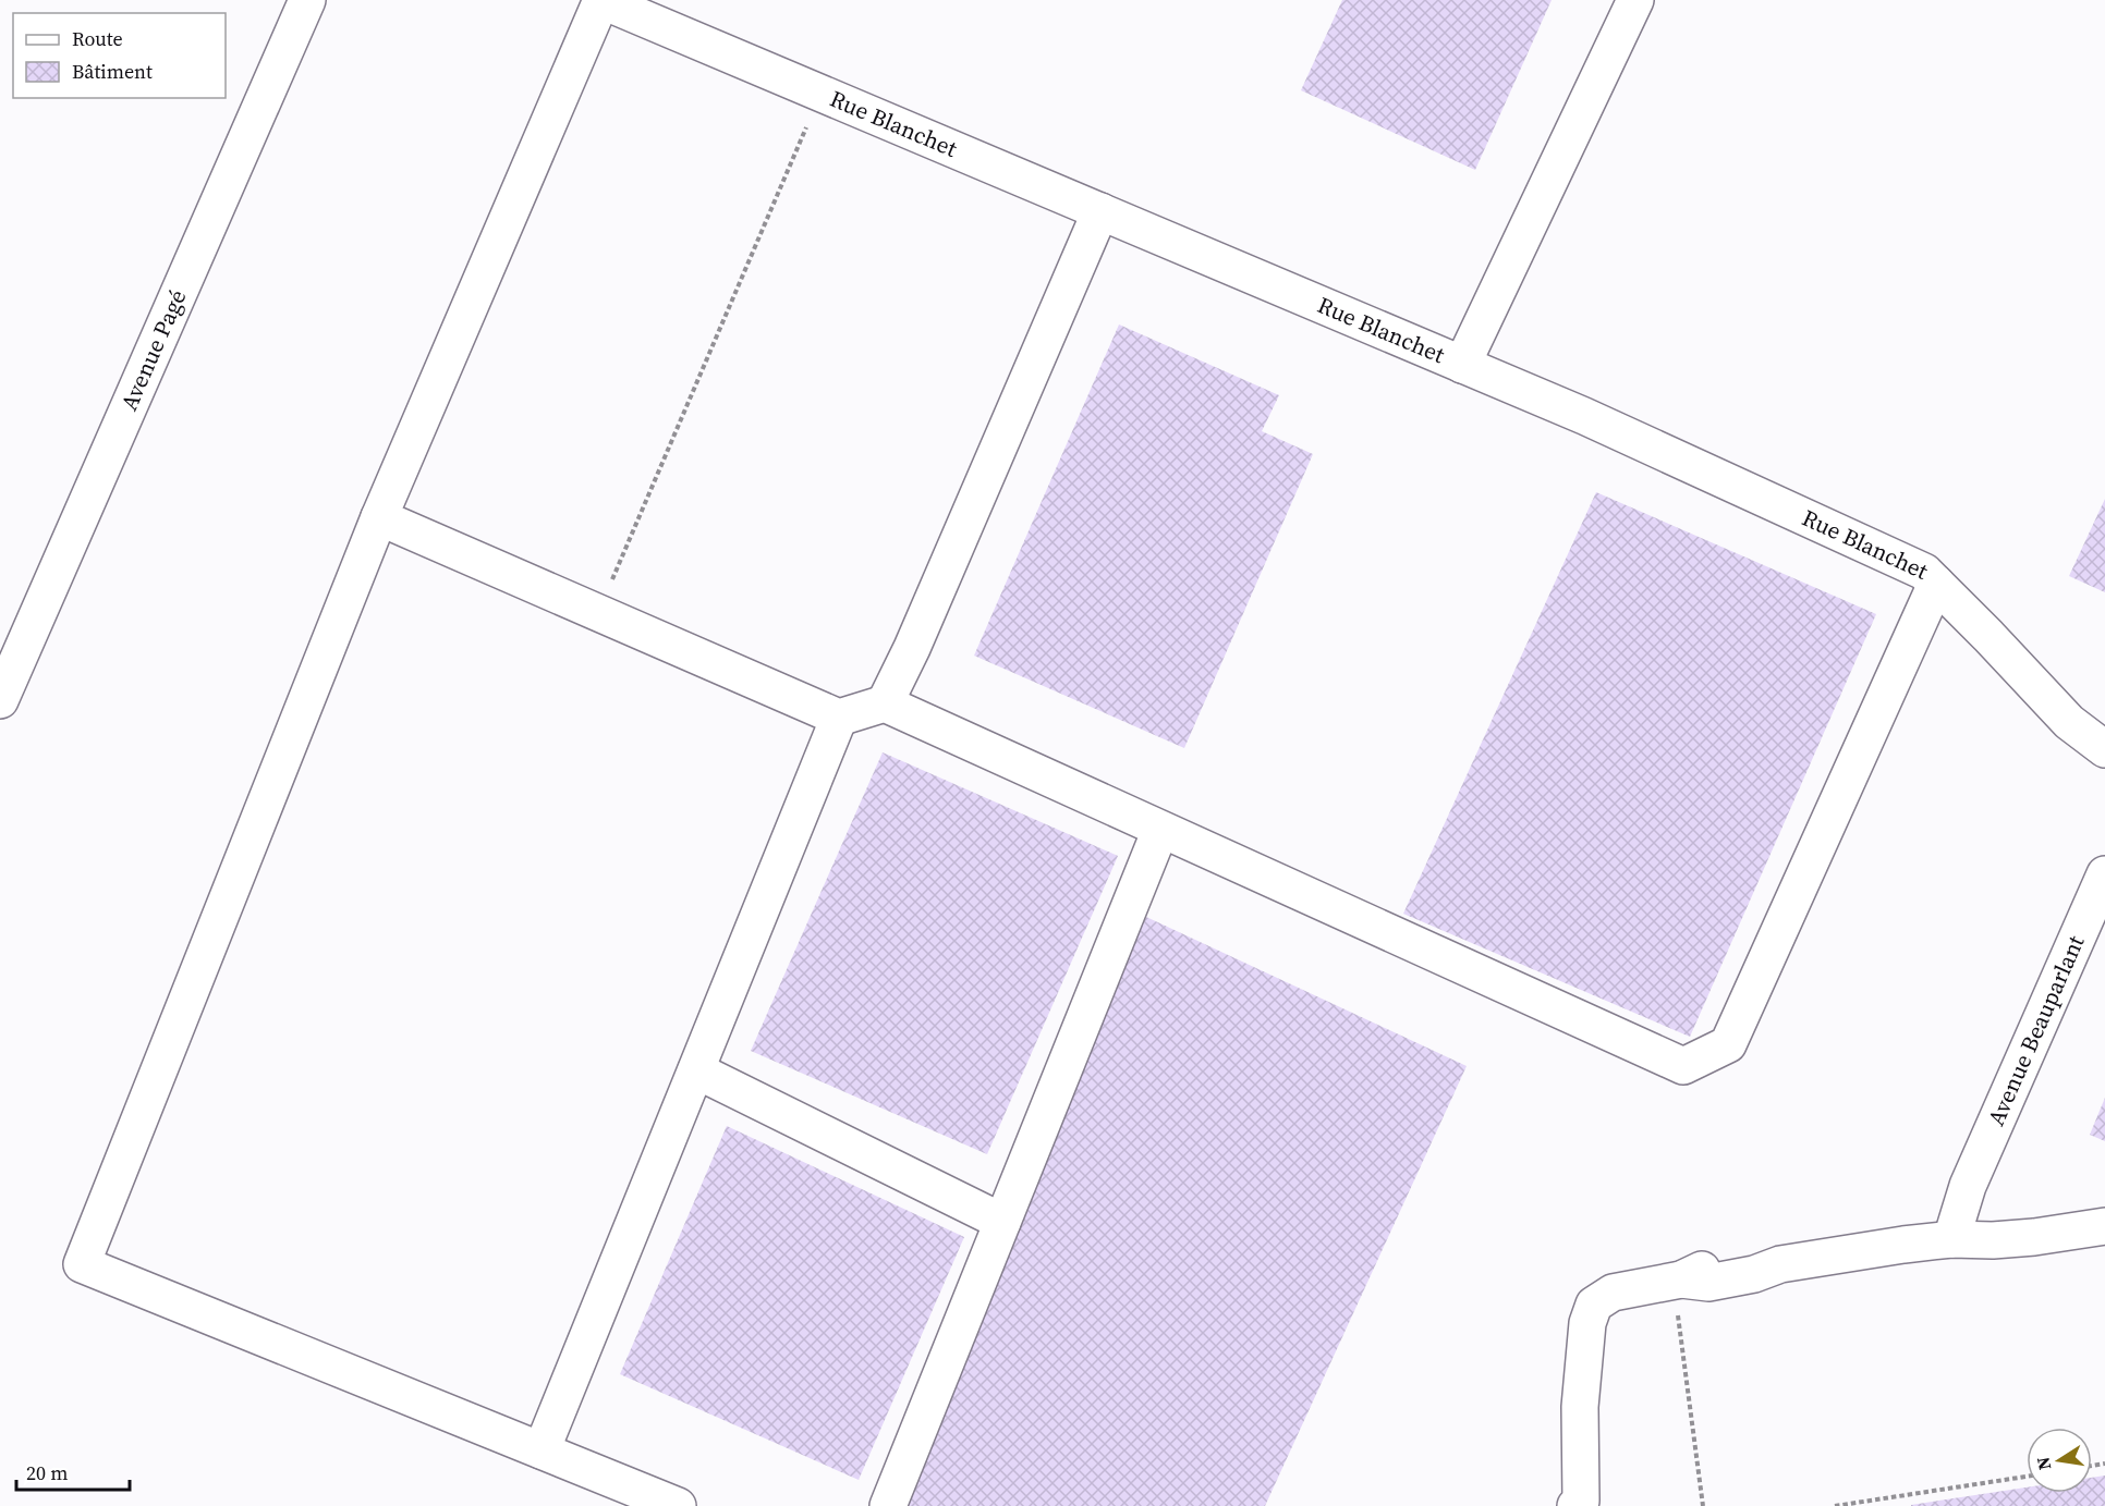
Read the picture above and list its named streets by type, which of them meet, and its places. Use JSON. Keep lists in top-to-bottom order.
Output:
{
  "streets": {
    "street": ["Rue Blanchet", "Avenue Pagé", "Avenue Beauparlant"]
  },
  "legend": ["Route", "Bâtiment"],
  "scale_bar": "20 m",
  "north": "left"
}
